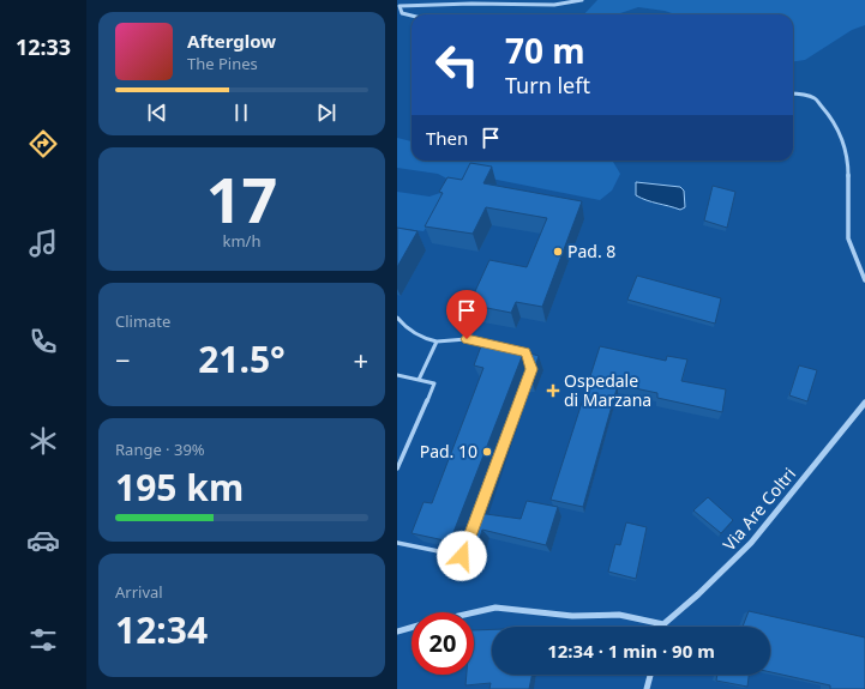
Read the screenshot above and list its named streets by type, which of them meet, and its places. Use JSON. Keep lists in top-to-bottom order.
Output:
{
  "streets": {
    "street": ["Via Are Coltri"]
  },
  "places": {
    "other": ["Pad. 8", "Pad. 10"],
    "health": ["Ospedale di Marzana"]
  },
  "page": {
    "tabs": "12:33",
    "turn": ["70 m", "Turn left"],
    "song": ["Afterglow", "The Pines"],
    "then": "Then",
    "tile": [
      ["17", "km/h"],
      "Climate",
      ["Range · 39%", "195 km"],
      ["Arrival", "12:34"]
    ],
    "heat": ["−", "21.5°", "+"],
    "limit": "20",
    "trip": "12:34 · 1 min · 90 m"
  }
}
